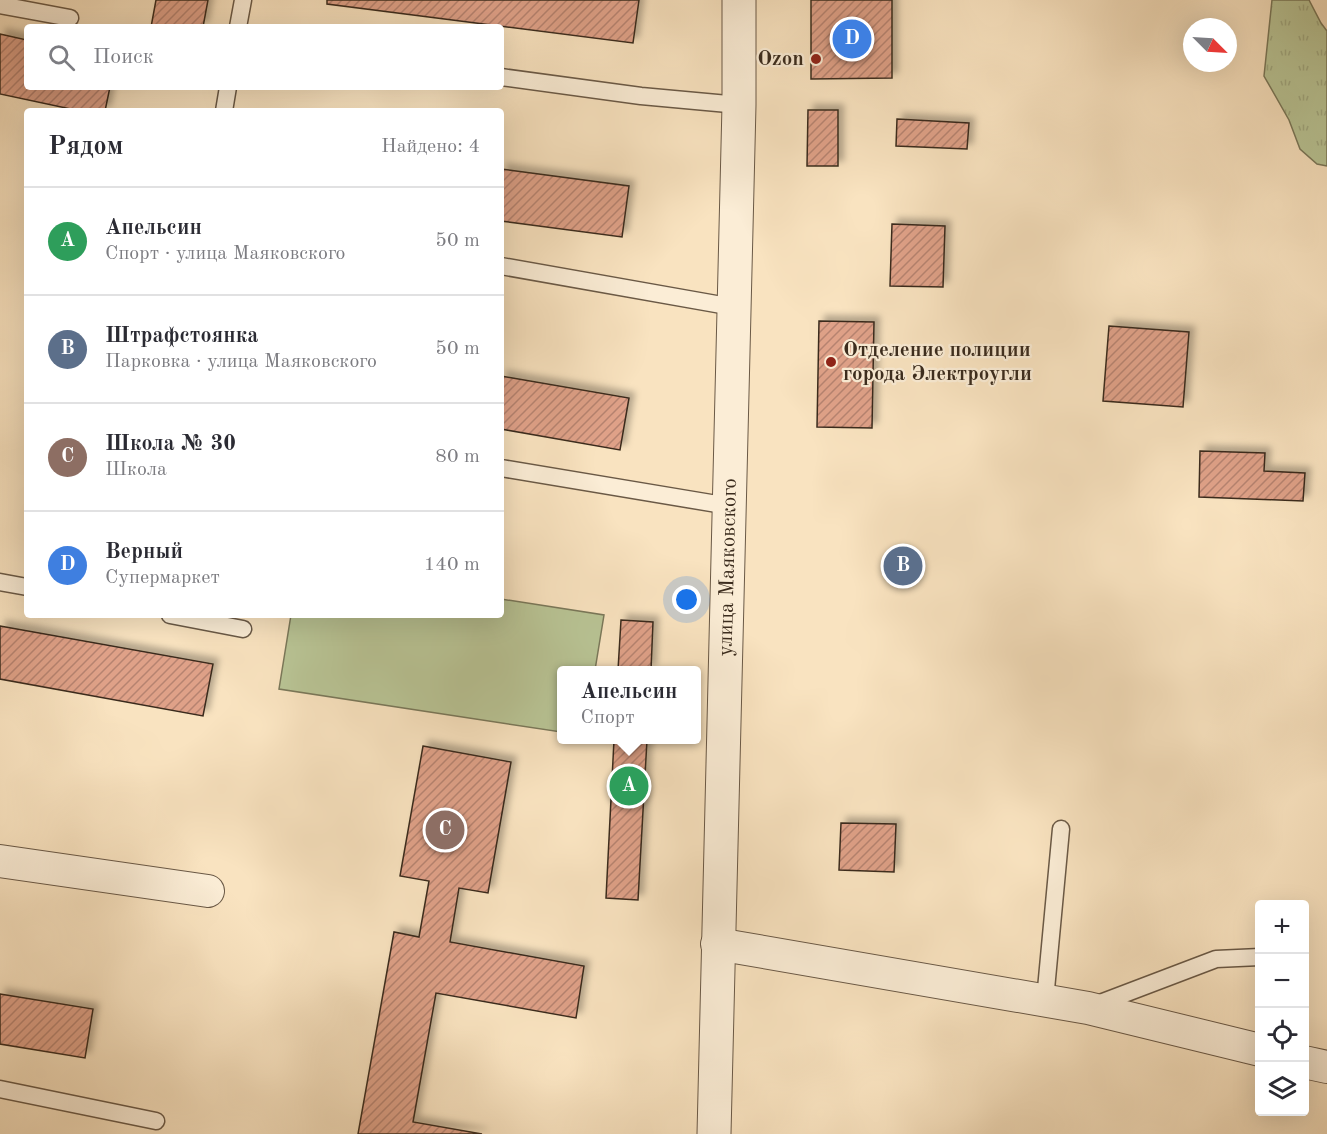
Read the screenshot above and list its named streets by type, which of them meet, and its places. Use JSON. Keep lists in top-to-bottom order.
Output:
{
  "streets": {
    "street": ["улица Маяковского"]
  },
  "places": ["Ozon", "Отделение полиции города Электроугли"],
  "north": "bottom right",
  "page": {
    "pins": [
      "D",
      "B",
      "A",
      "C"
    ],
    "search": "Поиск",
    "heading": ["Рядом", "Найдено: 4"],
    "list": [
      {
        "mark": "A",
        "name": "Апельсин",
        "note": "Спорт · улица Маяковского",
        "value": "50 m"
      },
      {
        "mark": "B",
        "name": "Штрафстоянка",
        "note": "Парковка · улица Маяковского",
        "value": "50 m"
      },
      {
        "mark": "C",
        "name": "Школа № 30",
        "note": "Школа",
        "value": "80 m"
      },
      {
        "mark": "D",
        "name": "Верный",
        "note": "Супермаркет",
        "value": "140 m"
      }
    ],
    "popup": ["Апельсин", "Спорт"],
    "map_buttons": ["+", "−"]
  }
}
